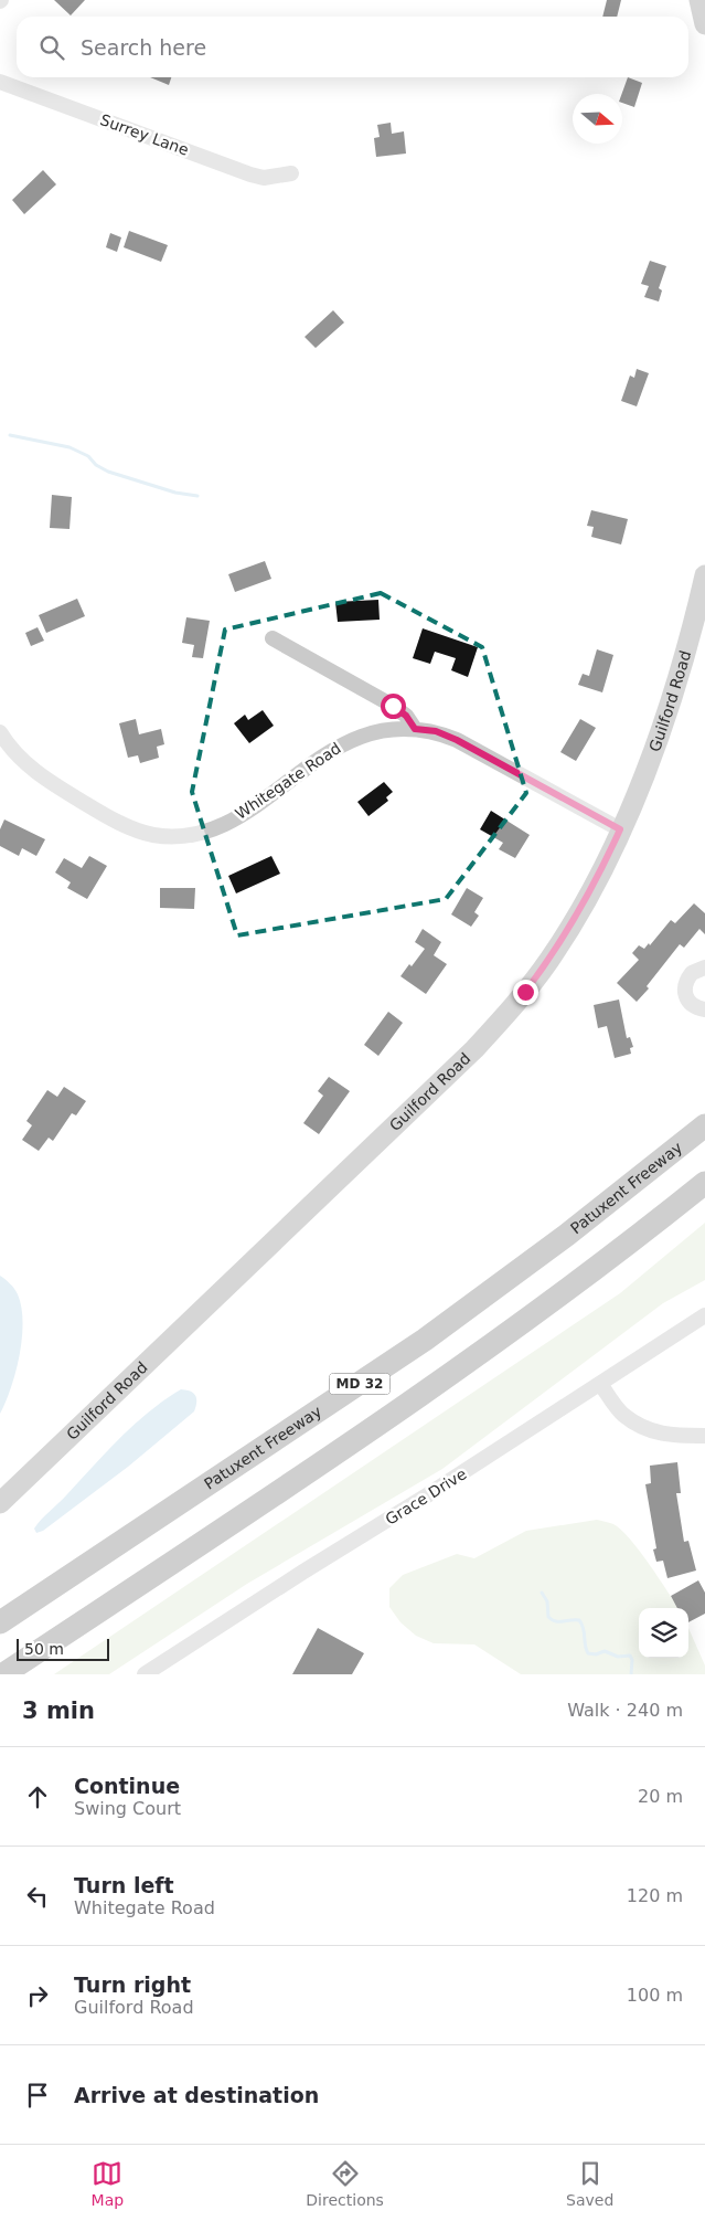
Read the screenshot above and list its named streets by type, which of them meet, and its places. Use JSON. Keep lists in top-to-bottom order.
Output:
{
  "streets": {
    "highway": ["Patuxent Freeway", "MD 32"],
    "main road": ["Guilford Road"],
    "street": ["Surrey Lane", "Whitegate Road", "Grace Drive"]
  },
  "crossings": [
    ["Guilford Road", "Whitegate Road"]
  ],
  "scale_bar": "50 m",
  "north": "right",
  "page": {
    "search": "Search here",
    "scale": "50 m",
    "heading": ["3 min", "Walk · 240 m"],
    "list": [
      ["Continue", "Swing Court", "20 m"],
      ["Turn left", "Whitegate Road", "120 m"],
      ["Turn right", "Guilford Road", "100 m"],
      "Arrive at destination"
    ],
    "nav": ["Map", "Directions", "Saved"]
  }
}
